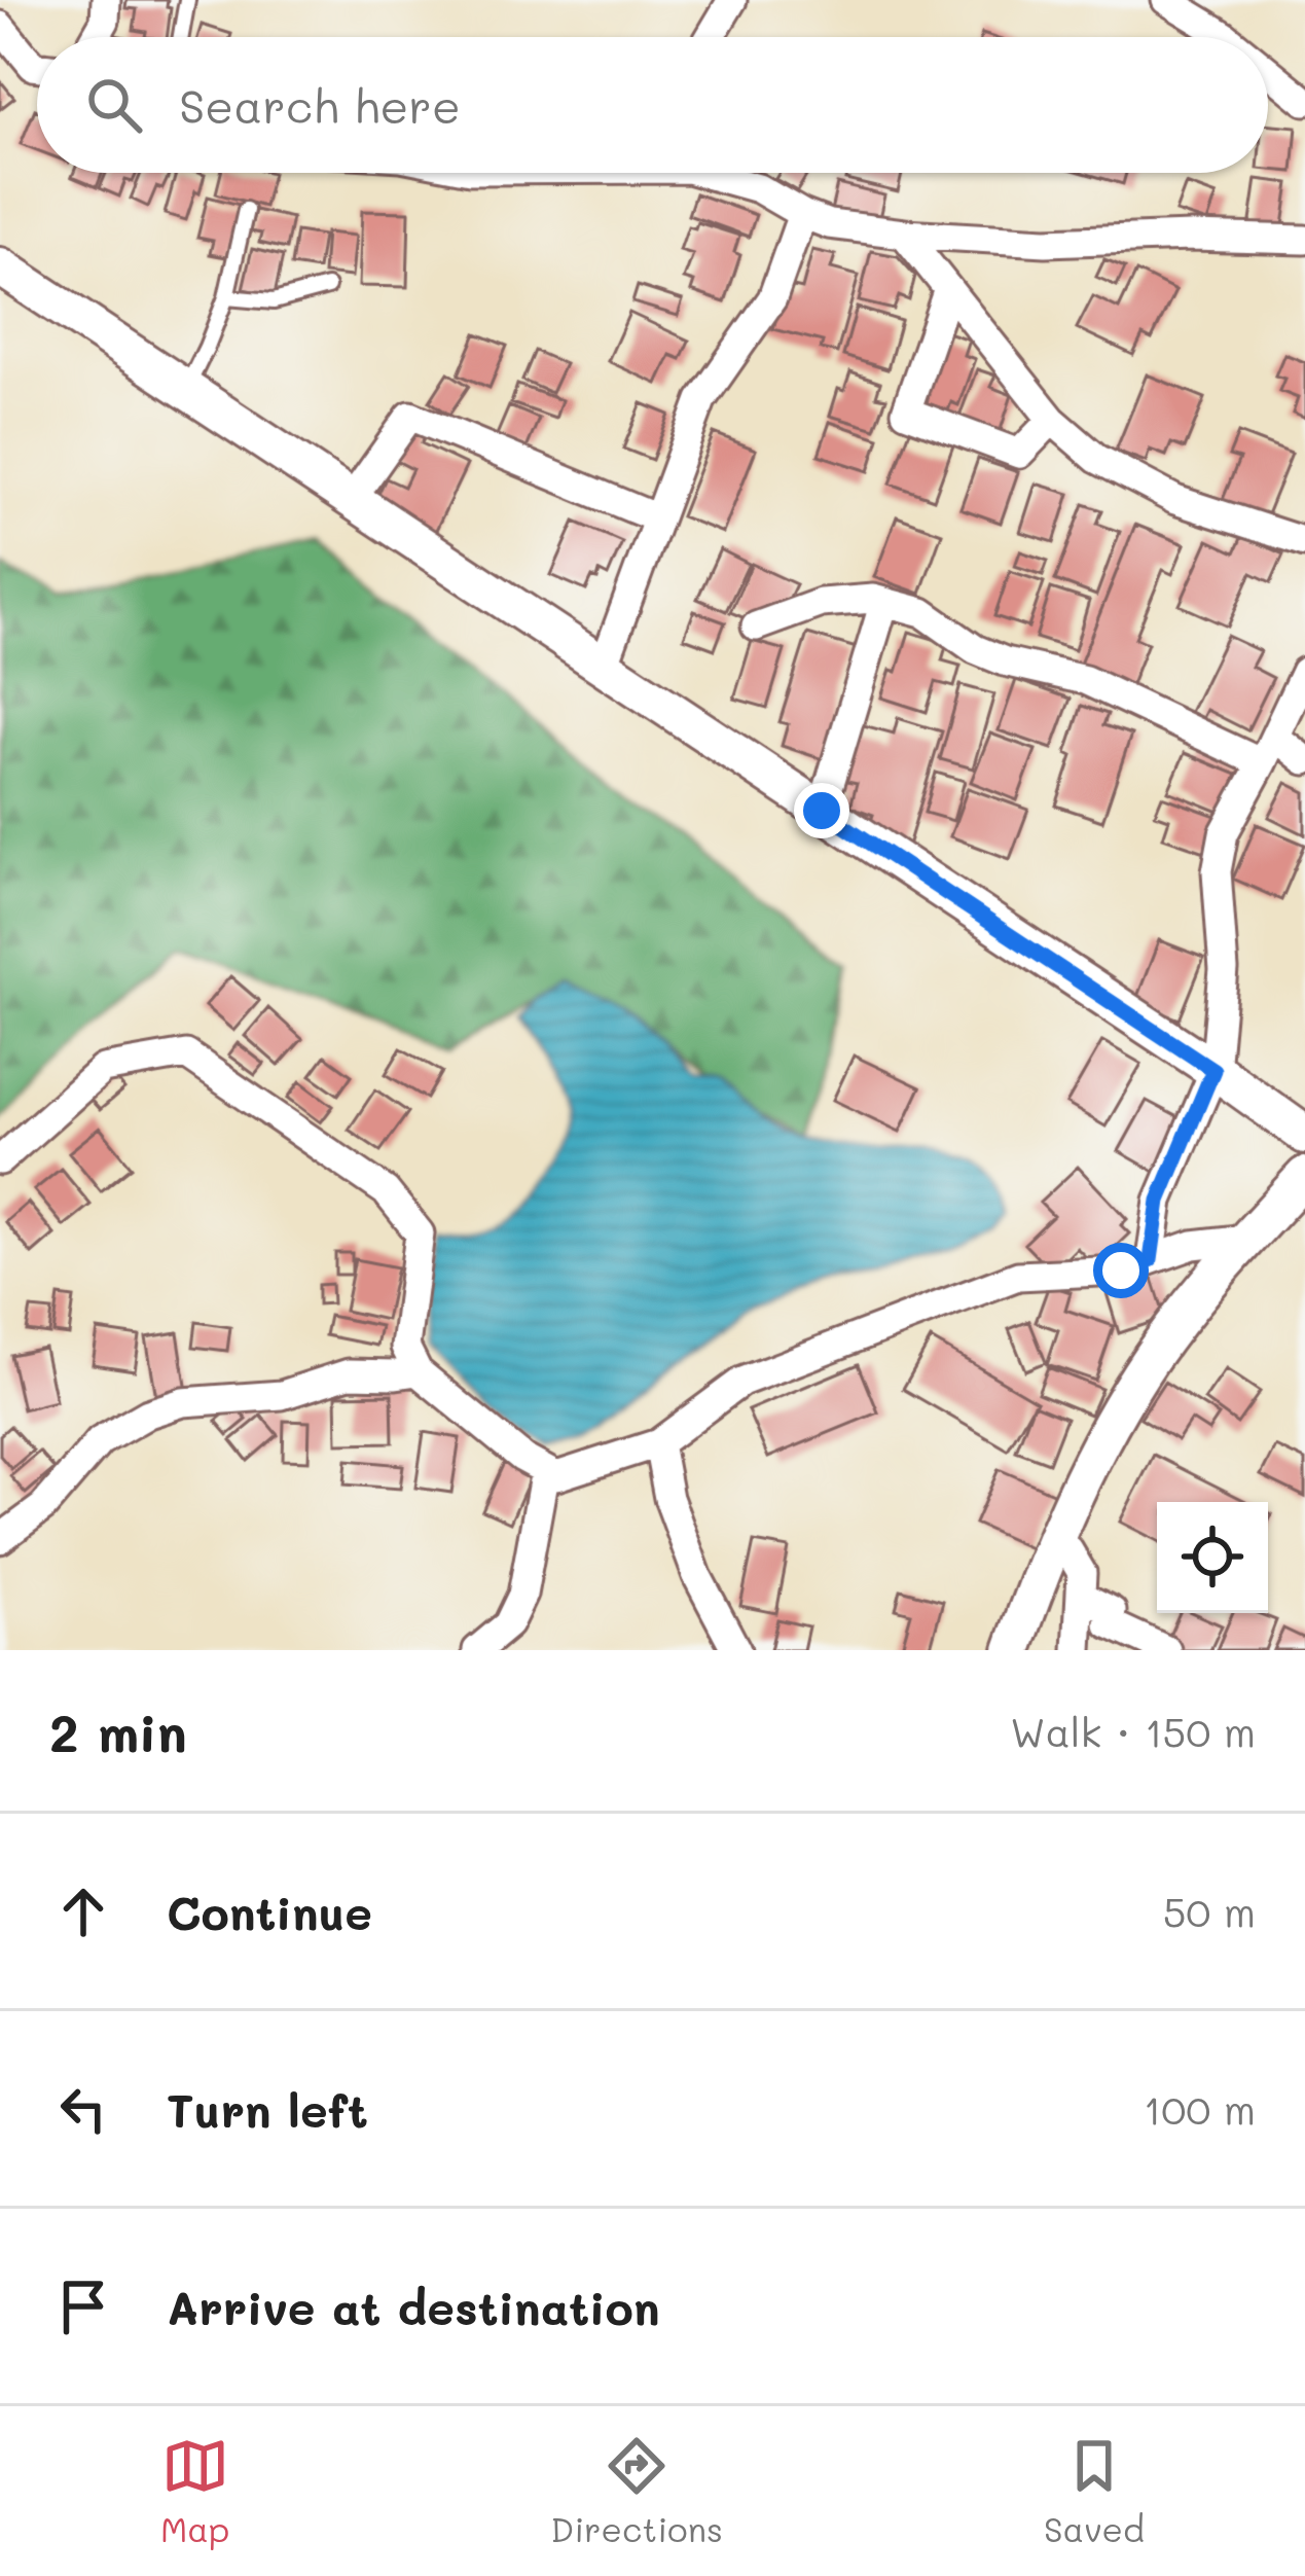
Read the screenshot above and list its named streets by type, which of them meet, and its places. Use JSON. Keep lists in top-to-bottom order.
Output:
{
  "page": {
    "search": "Search here",
    "heading": ["2 min", "Walk · 150 m"],
    "list": [
      ["Continue", "50 m"],
      ["Turn left", "100 m"],
      "Arrive at destination"
    ],
    "nav": ["Map", "Directions", "Saved"]
  }
}
